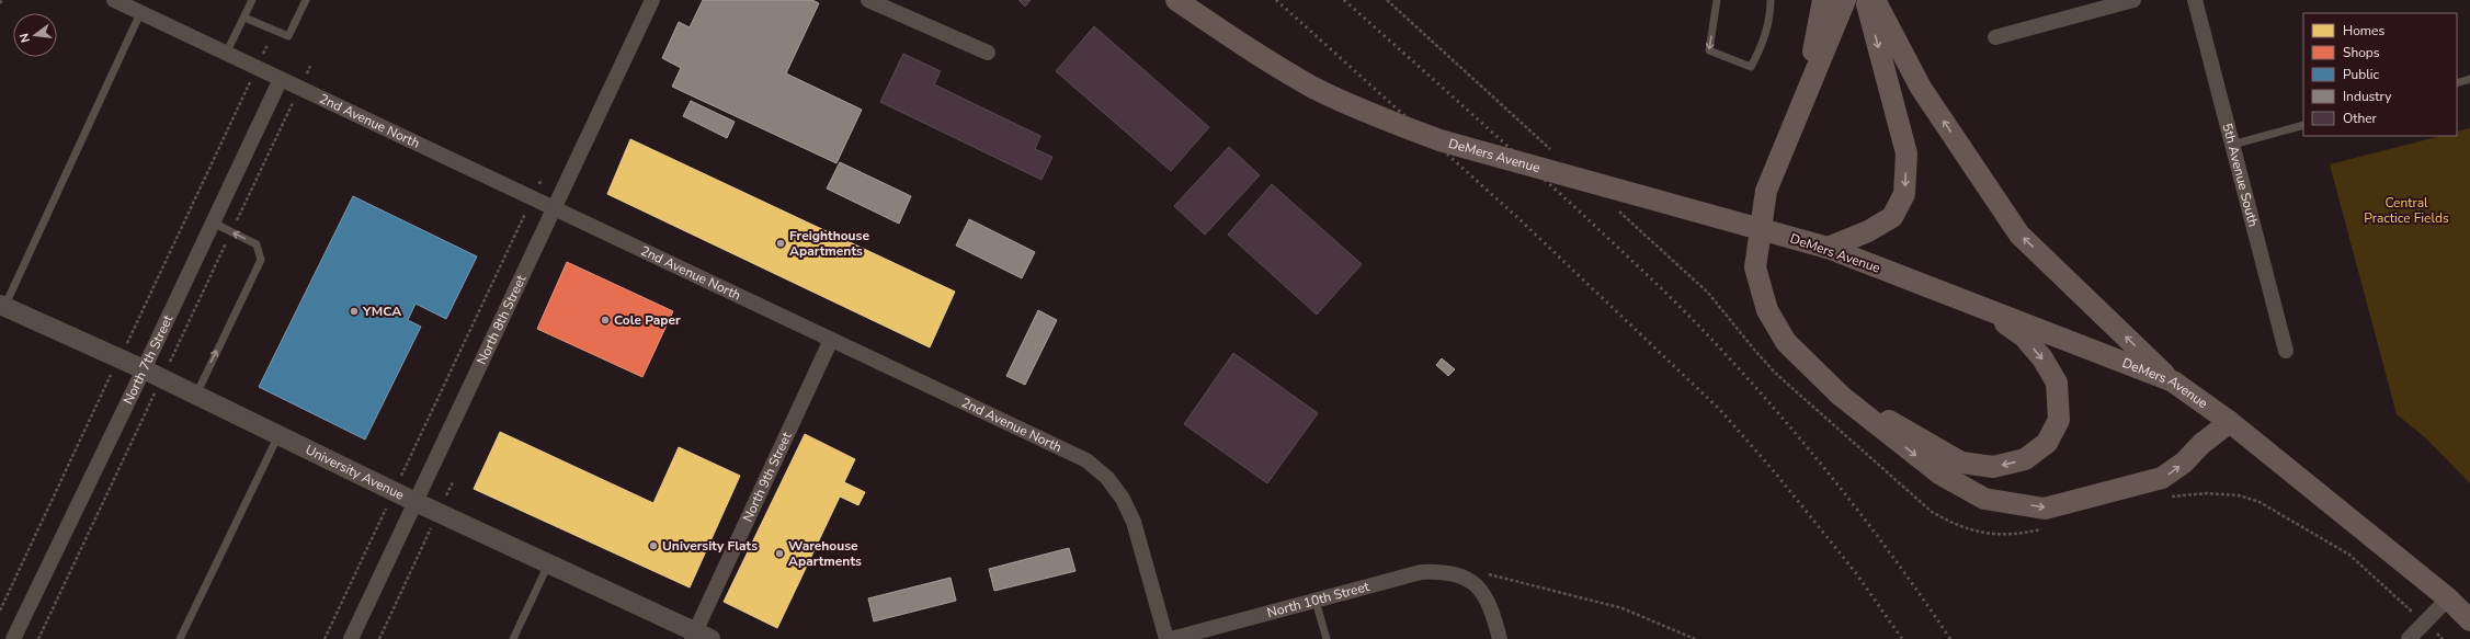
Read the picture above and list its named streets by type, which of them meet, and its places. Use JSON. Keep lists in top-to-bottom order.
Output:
{
  "streets": {
    "main road": ["DeMers Avenue"],
    "street": [
      "2nd Avenue North",
      "5th Avenue South",
      "North 8th Street",
      "North 7th Street",
      "University Avenue",
      "North 9th Street",
      "North 10th Street"
    ]
  },
  "crossings": [
    ["2nd Avenue North", "North 8th Street"],
    ["2nd Avenue North", "North 7th Street"],
    ["2nd Avenue North", "North 9th Street"],
    ["North 8th Street", "University Avenue"],
    ["North 7th Street", "University Avenue"],
    ["University Avenue", "North 9th Street"]
  ],
  "parks": ["Central Practice Fields"],
  "places": [
    "Freighthouse Apartments",
    "YMCA",
    "Cole Paper",
    "University Flats",
    "Warehouse Apartments"
  ],
  "legend": [
    "Homes",
    "Shops",
    "Public",
    "Industry",
    "Other"
  ],
  "north": "left"
}
